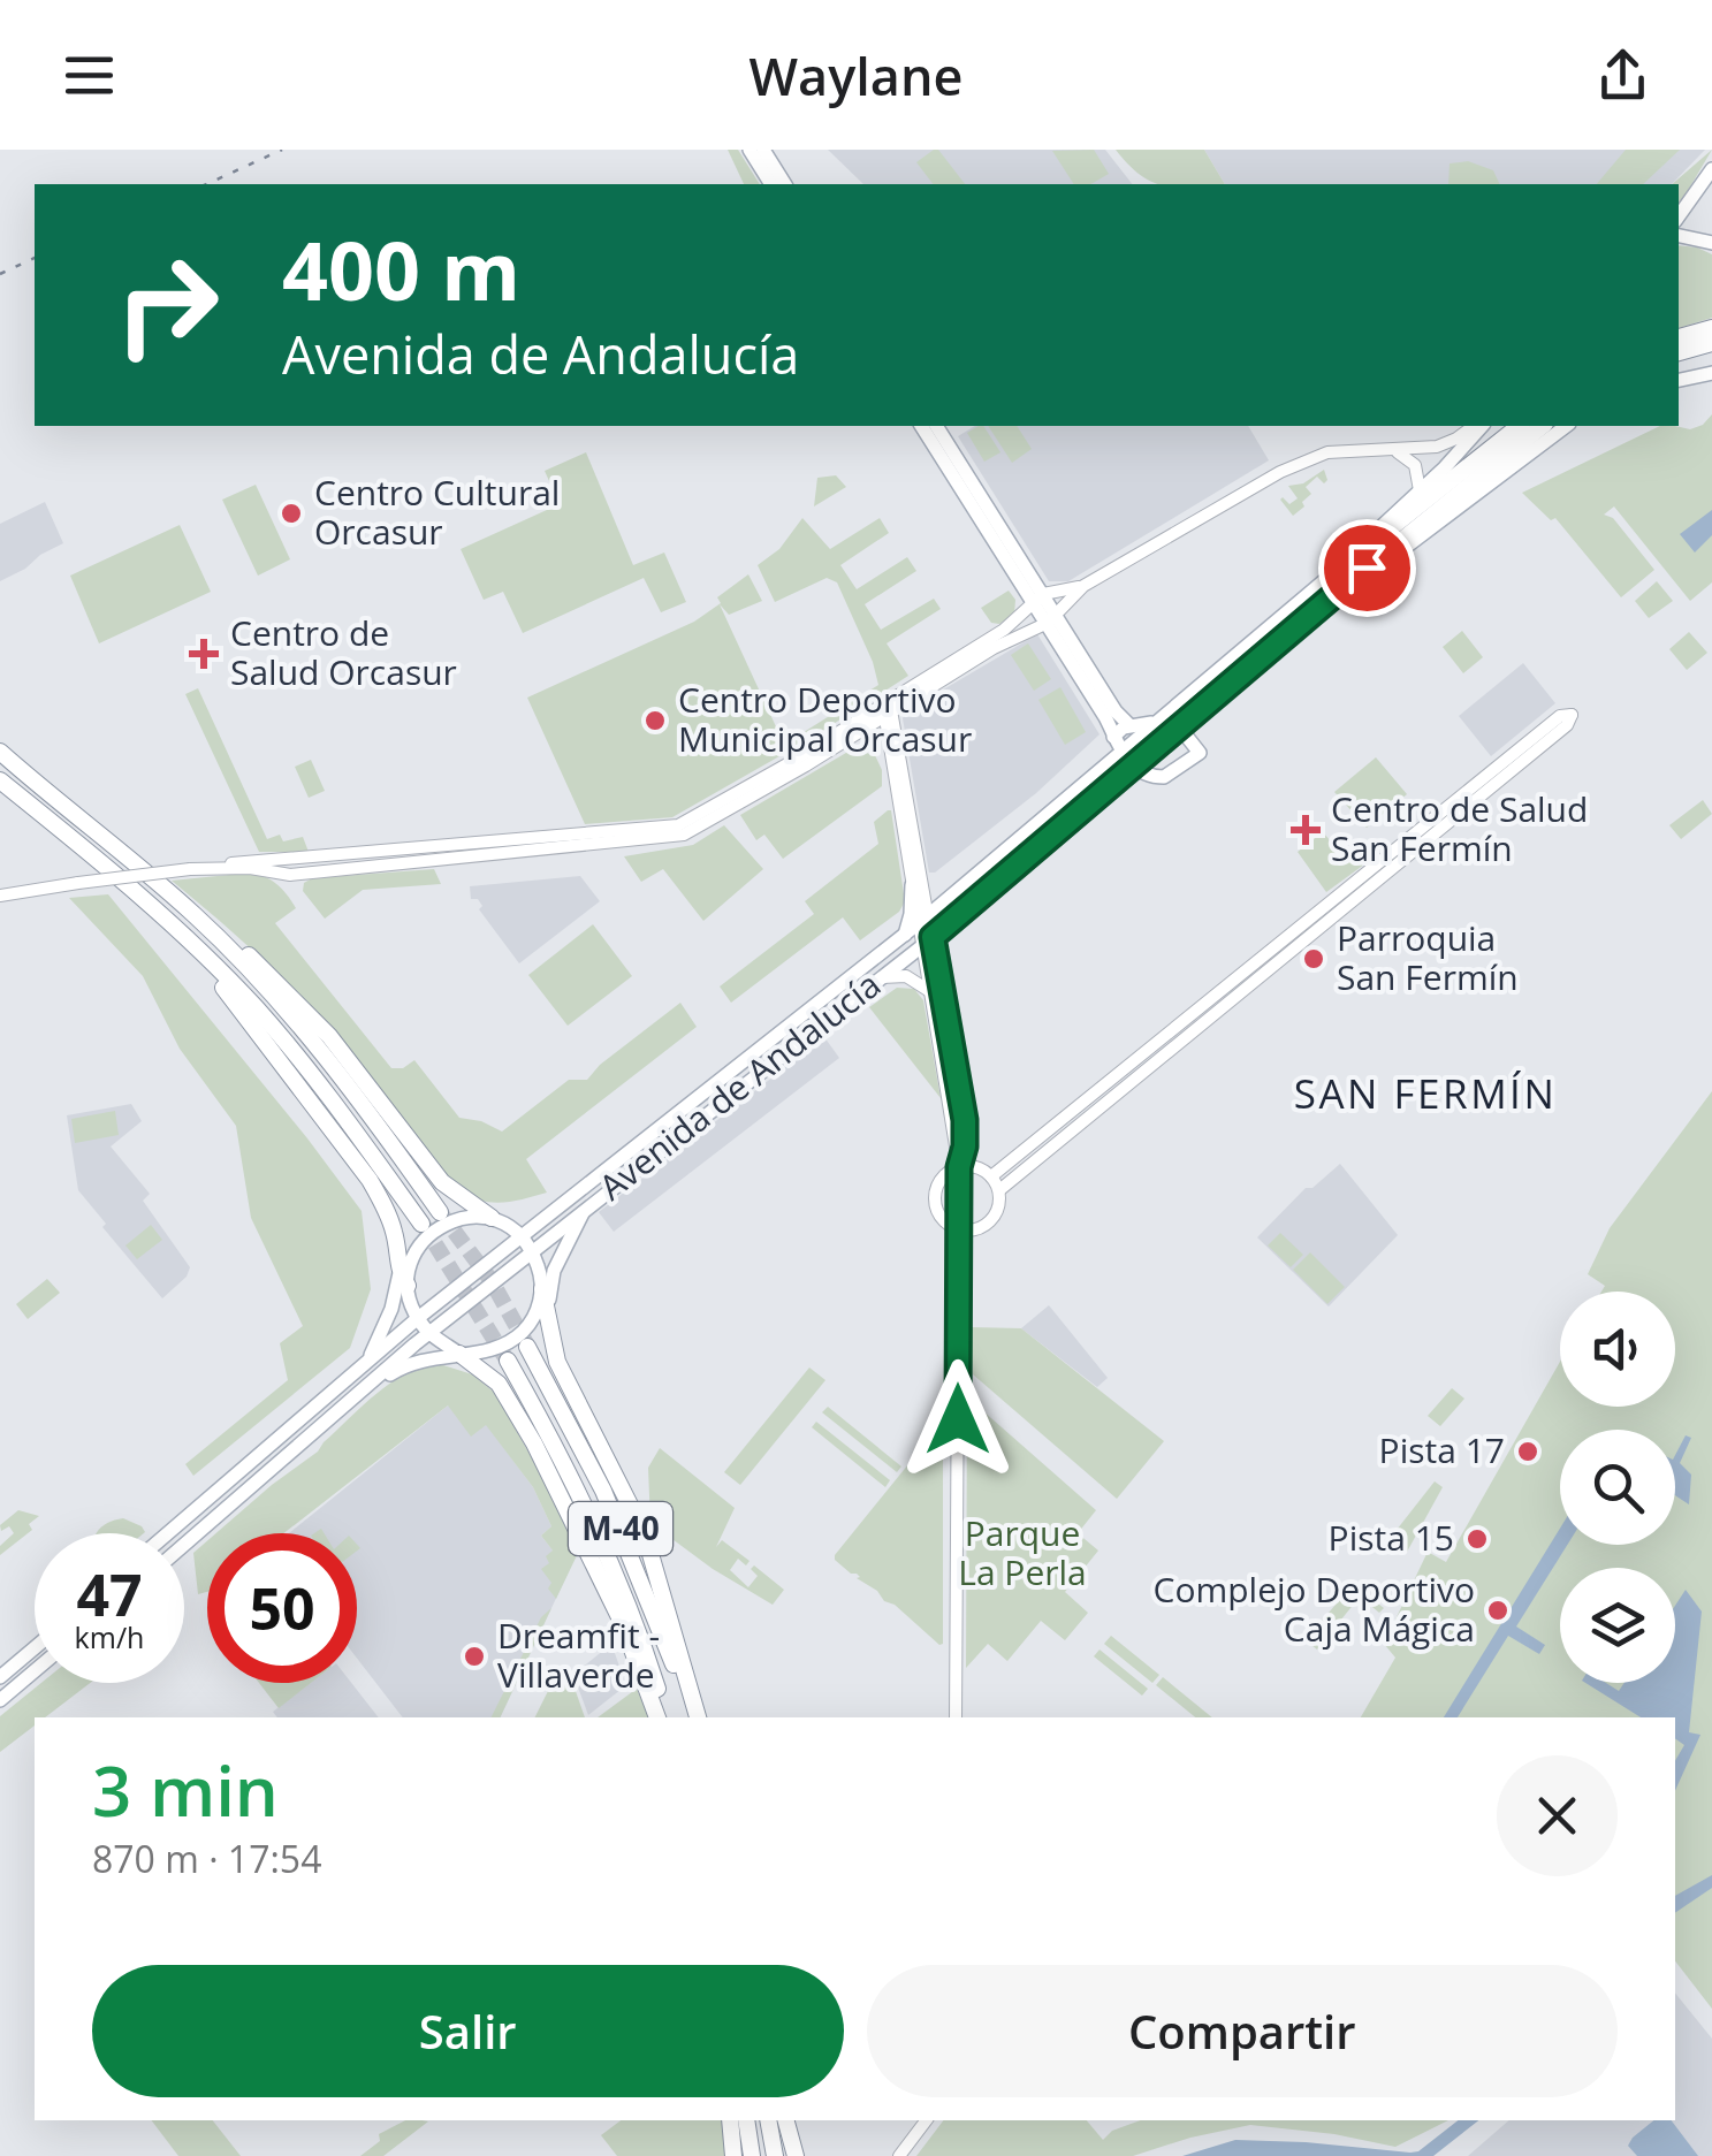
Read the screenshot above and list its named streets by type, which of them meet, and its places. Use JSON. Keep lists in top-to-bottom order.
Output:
{
  "streets": {
    "highway": ["Avenida de Andalucía", "M-40"]
  },
  "districts": ["SAN FERMÍN"],
  "parks": ["Parque La Perla"],
  "places": {
    "other": [
      "Centro Cultural Orcasur",
      "Centro Deportivo Municipal Orcasur",
      "Parroquia San Fermín",
      "Pista 17",
      "Pista 15",
      "Complejo Deportivo Caja Mágica",
      "Dreamfit - Villaverde"
    ],
    "health": ["Centro de Salud Orcasur", "Centro de Salud San Fermín"]
  },
  "page": {
    "header": "Waylane",
    "turn": ["400 m", "Avenida de Andalucía"],
    "speed": "47 km/h",
    "limit": "50",
    "heading": ["3 min", "870 m · 17:54"],
    "buttons": ["Salir", "Compartir"]
  }
}
